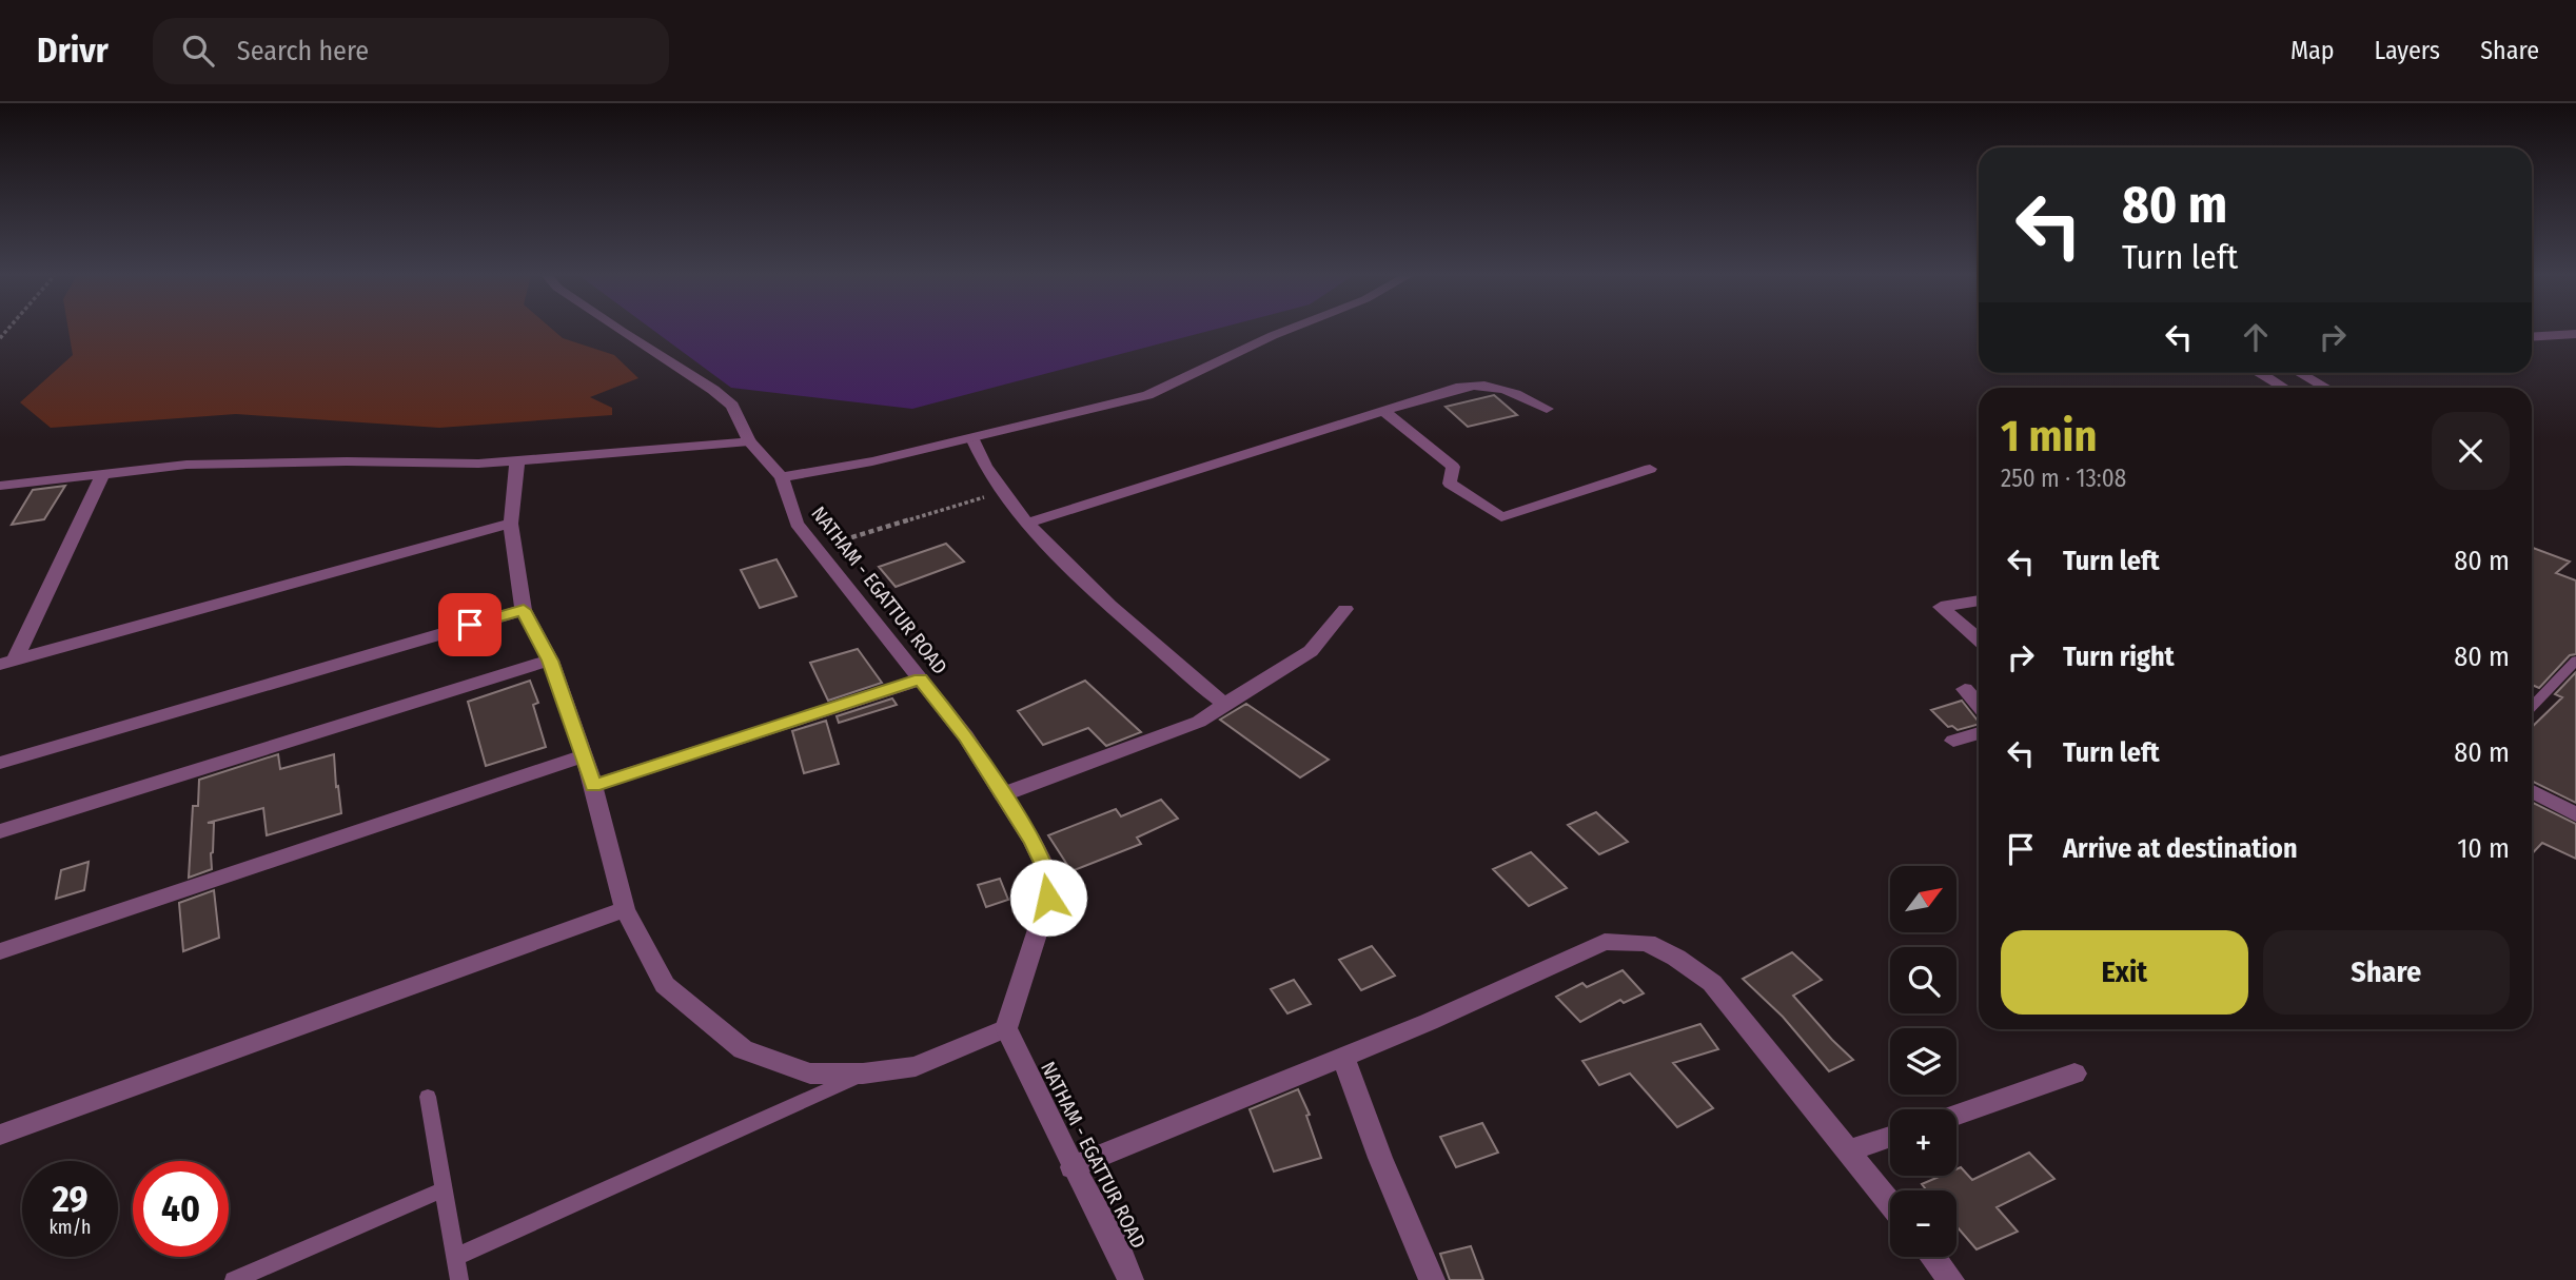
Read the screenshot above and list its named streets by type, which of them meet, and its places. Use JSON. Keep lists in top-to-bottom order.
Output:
{
  "streets": {
    "street": ["NATHAM - EGATTUR ROAD"]
  },
  "north": "top right",
  "page": {
    "header": "Drivr",
    "search": "Search here",
    "nav": ["Map", "Layers", "Share"],
    "turn": ["80 m", "Turn left"],
    "heading": ["1 min", "250 m · 13:08"],
    "list": [
      {
        "name": "Turn left",
        "value": "80 m"
      },
      {
        "name": "Turn right",
        "value": "80 m"
      },
      {
        "name": "Turn left",
        "value": "80 m"
      },
      {
        "name": "Arrive at destination",
        "value": "10 m"
      }
    ],
    "map_buttons": ["+", "−"],
    "buttons": ["Exit", "Share"],
    "speed": "29 km/h",
    "limit": "40"
  }
}
